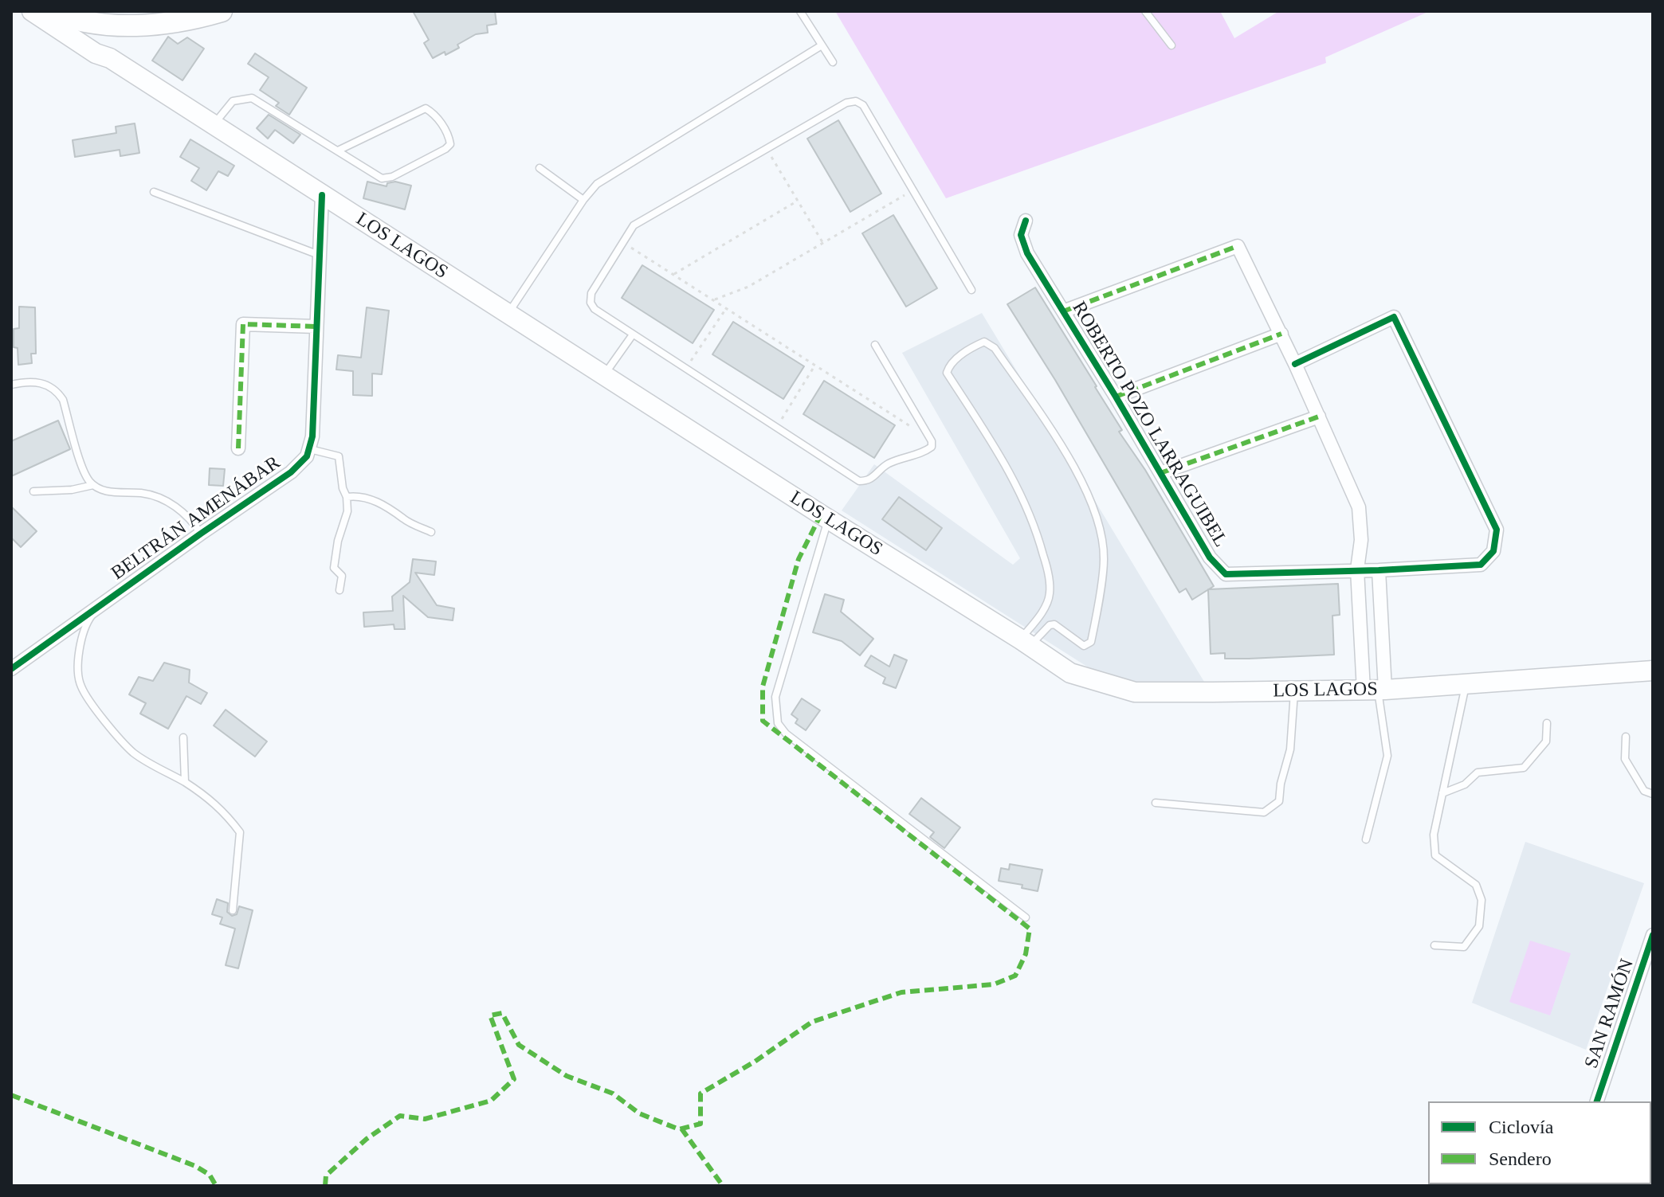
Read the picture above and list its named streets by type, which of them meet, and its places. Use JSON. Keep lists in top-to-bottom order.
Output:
{
  "streets": {
    "main road": ["LOS LAGOS"],
    "street": ["ROBERTO POZO LARRAGUIBEL", "BELTRÁN AMENÁBAR", "SAN RAMÓN"]
  },
  "legend": ["Ciclovía", "Sendero"]
}
